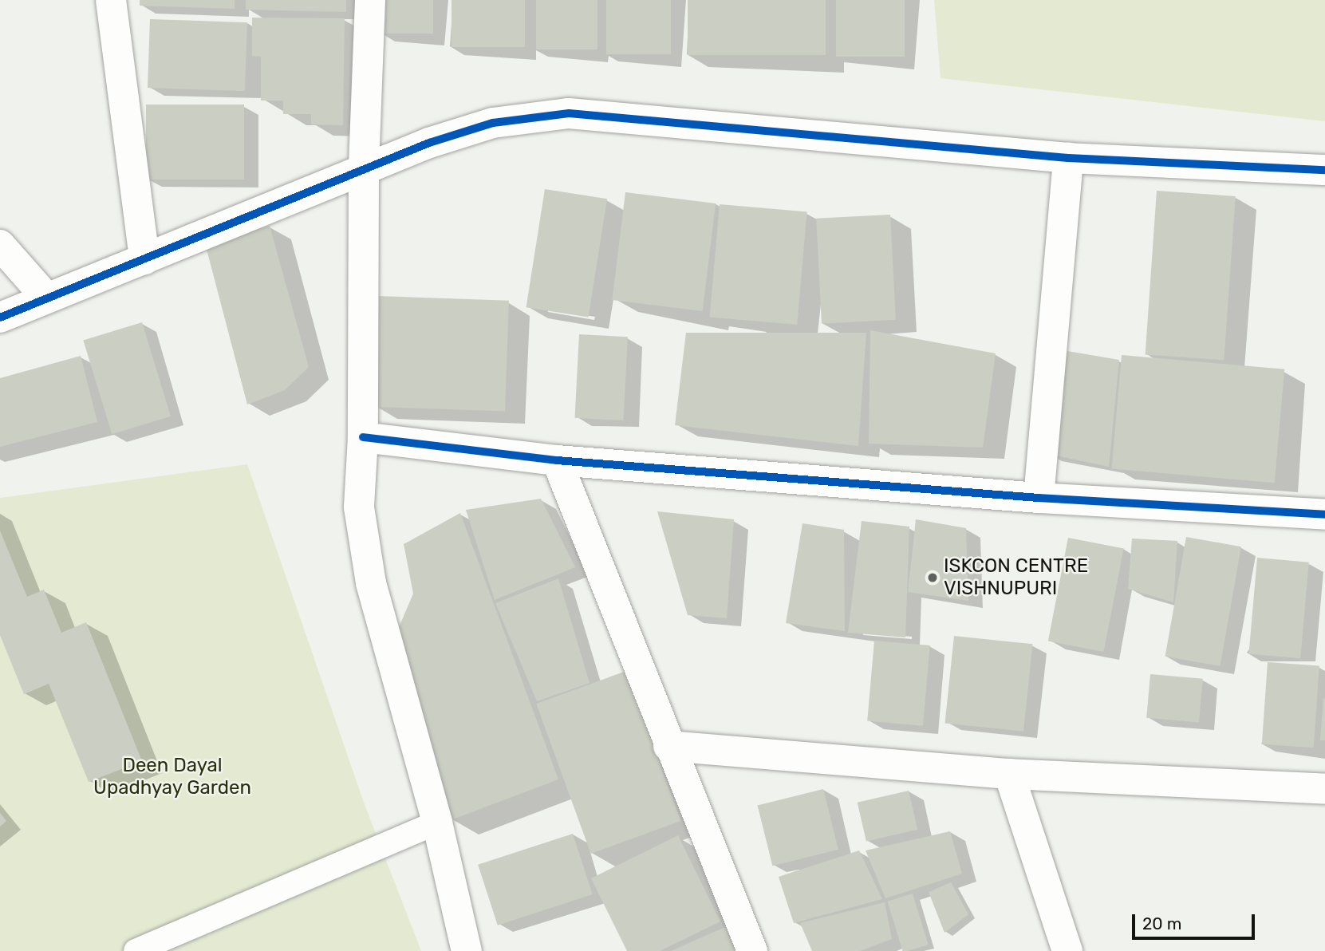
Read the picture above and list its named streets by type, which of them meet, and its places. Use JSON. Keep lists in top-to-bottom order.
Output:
{
  "parks": ["Deen Dayal Upadhyay Garden"],
  "places": ["ISKCON CENTRE VISHNUPURI"],
  "scale_bar": "20 m"
}
